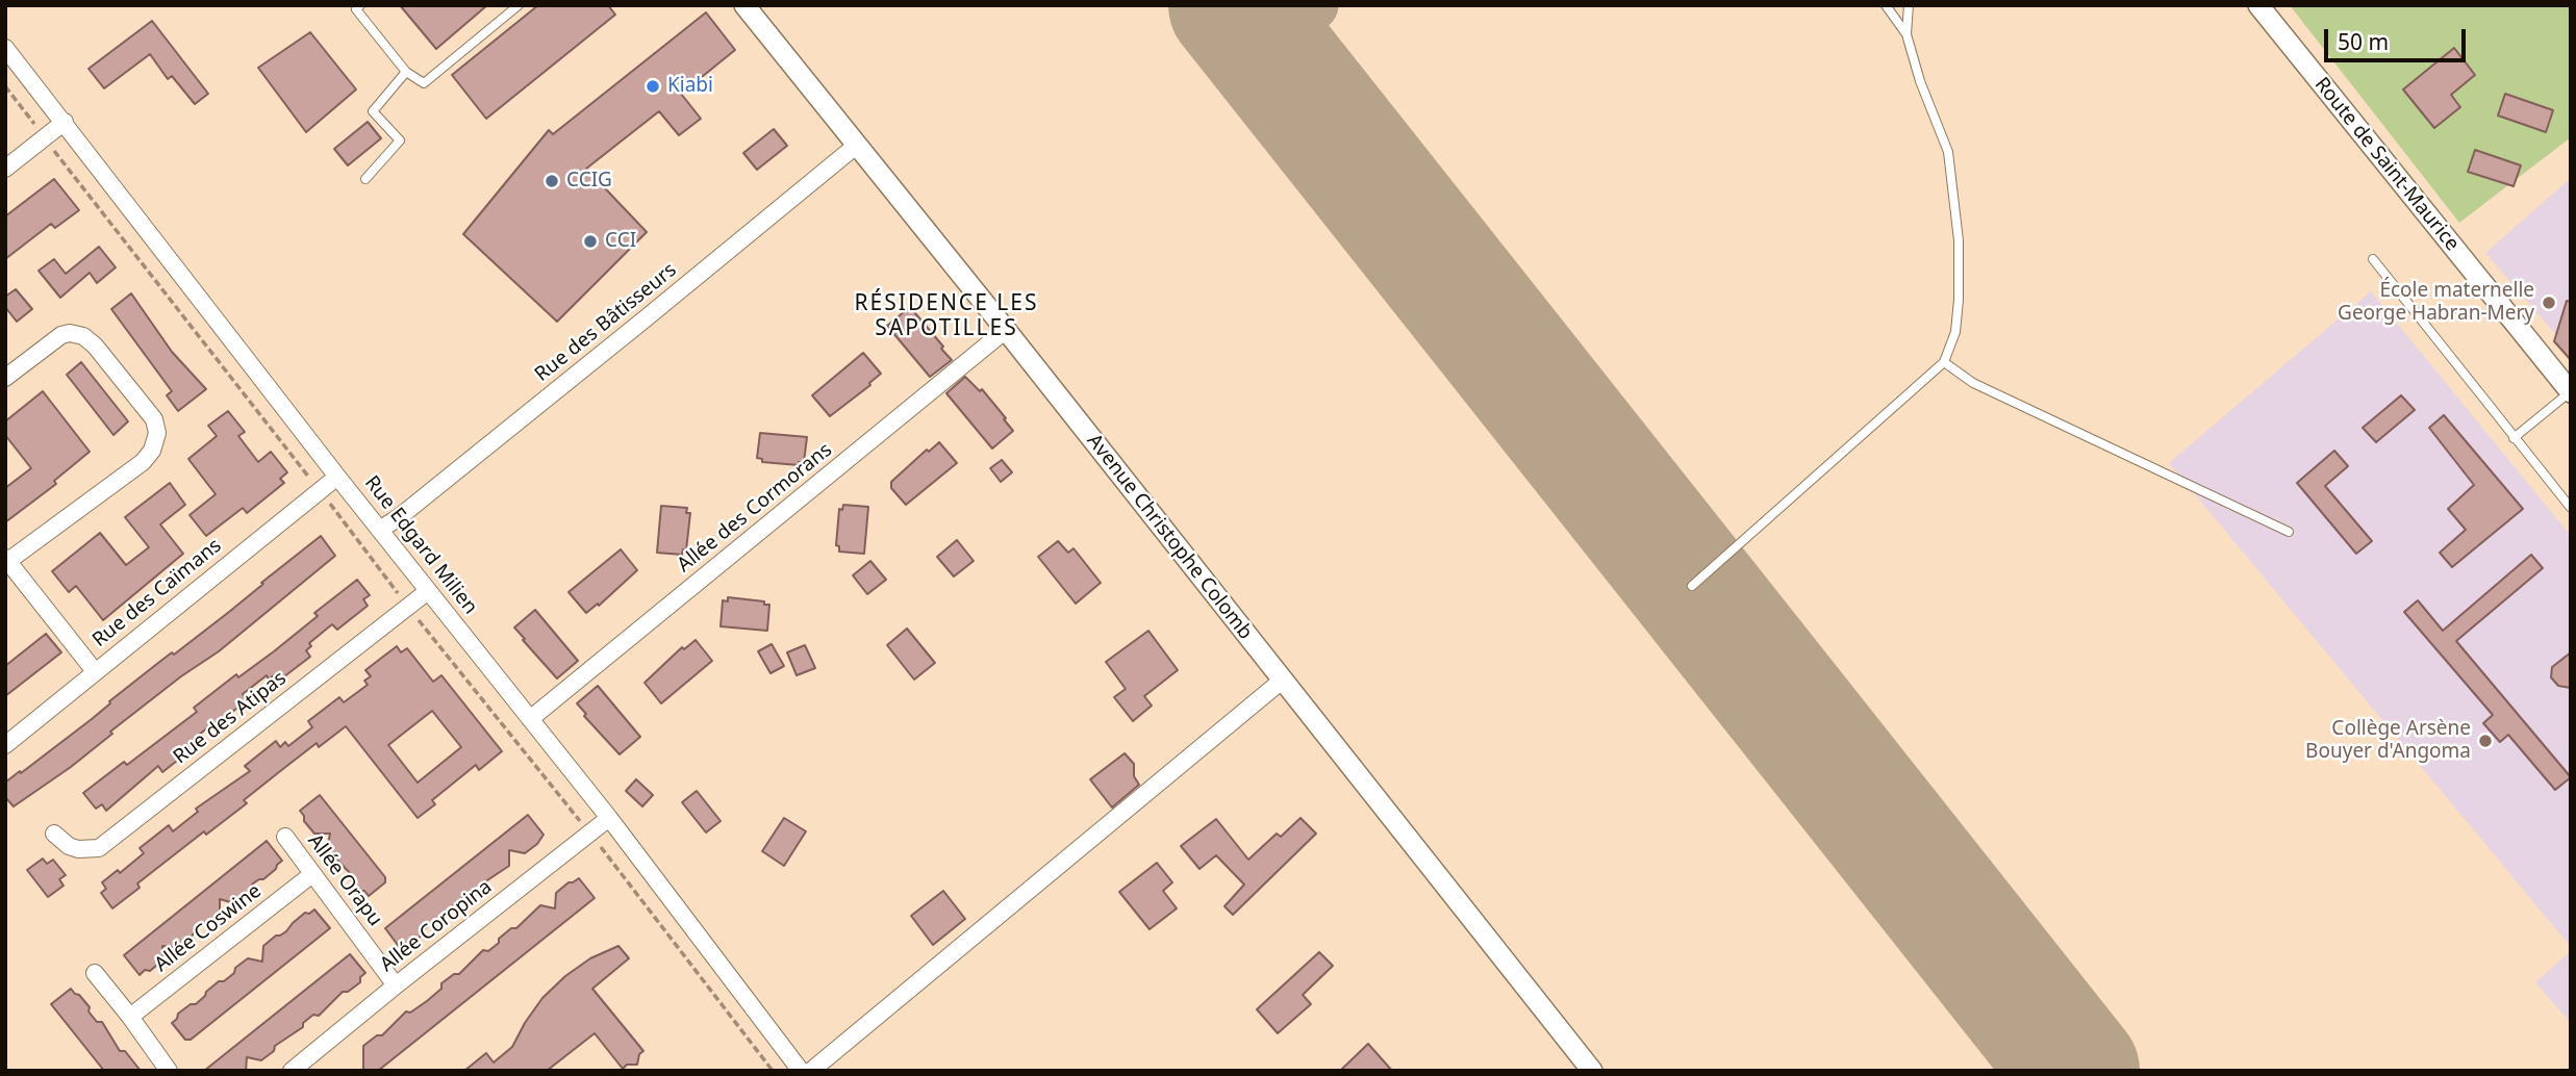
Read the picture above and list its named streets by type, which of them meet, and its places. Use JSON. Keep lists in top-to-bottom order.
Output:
{
  "streets": {
    "street": [
      "Route de Saint-Maurice",
      "Rue des Bâtisseurs",
      "Allée des Cormorans",
      "Avenue Christophe Colomb",
      "Rue Edgard Milien",
      "Rue des Caïmans",
      "Rue des Atipas",
      "Allée Orapu",
      "Allée Coropina",
      "Allée Coswine"
    ]
  },
  "crossings": [
    ["Rue des Bâtisseurs", "Avenue Christophe Colomb"],
    ["Rue des Bâtisseurs", "Rue Edgard Milien"],
    ["Allée des Cormorans", "Avenue Christophe Colomb"],
    ["Allée des Cormorans", "Rue Edgard Milien"],
    ["Rue Edgard Milien", "Rue des Caïmans"],
    ["Rue Edgard Milien", "Rue des Atipas"],
    ["Rue Edgard Milien", "Allée Coropina"],
    ["Allée Orapu", "Allée Coropina"],
    ["Allée Orapu", "Allée Coswine"]
  ],
  "districts": ["RÉSIDENCE LES SAPOTILLES"],
  "places": [
    "Kiabi",
    "CCIG",
    "CCI",
    "École maternelle George Habran-Mery",
    "Collège Arsène Bouyer d'Angoma"
  ],
  "scale_bar": "50 m"
}
